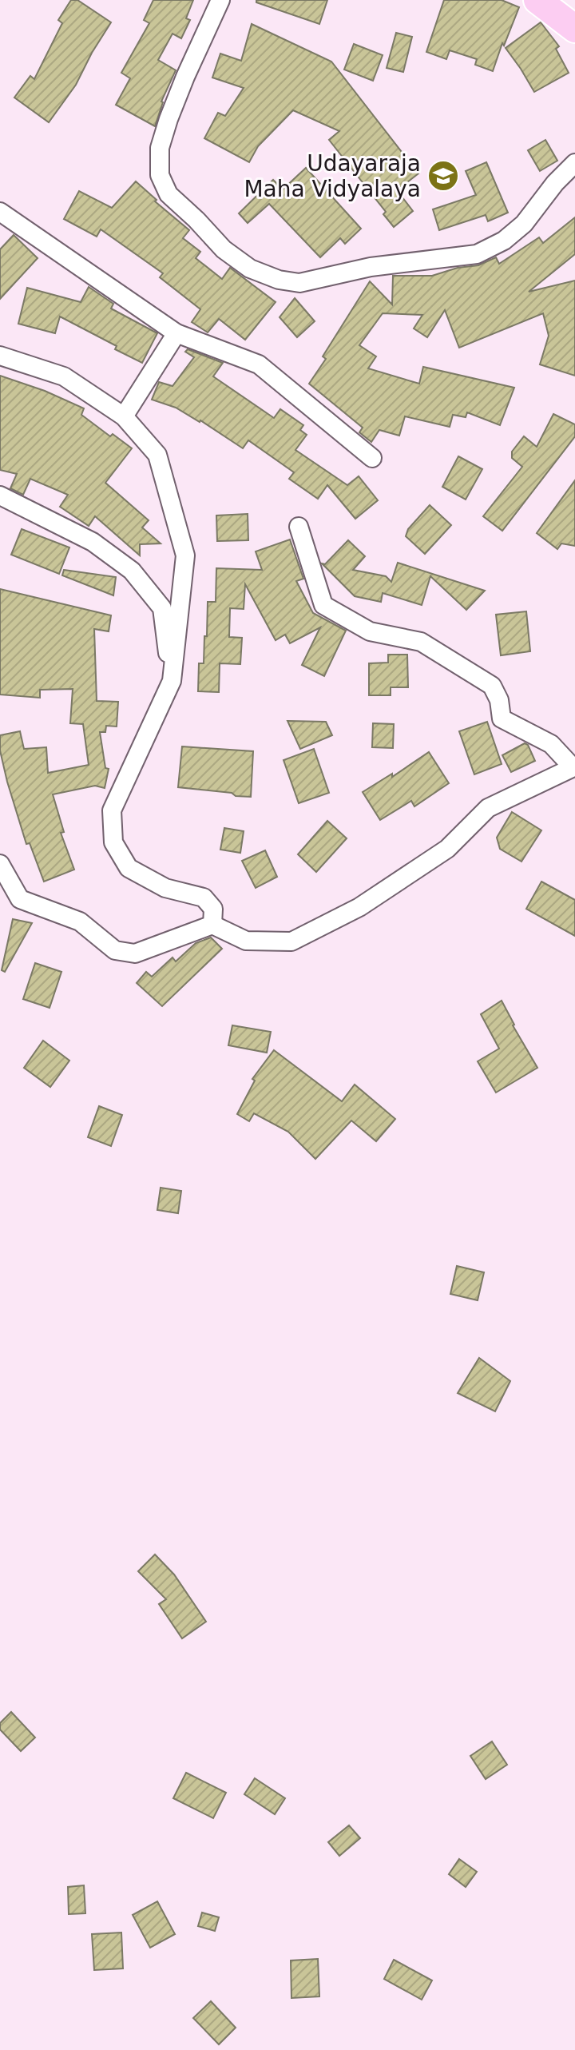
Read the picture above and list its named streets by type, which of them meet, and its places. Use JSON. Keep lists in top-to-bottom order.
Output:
{
  "places": {
    "school or university": ["Udayaraja Maha Vidyalaya"]
  }
}
